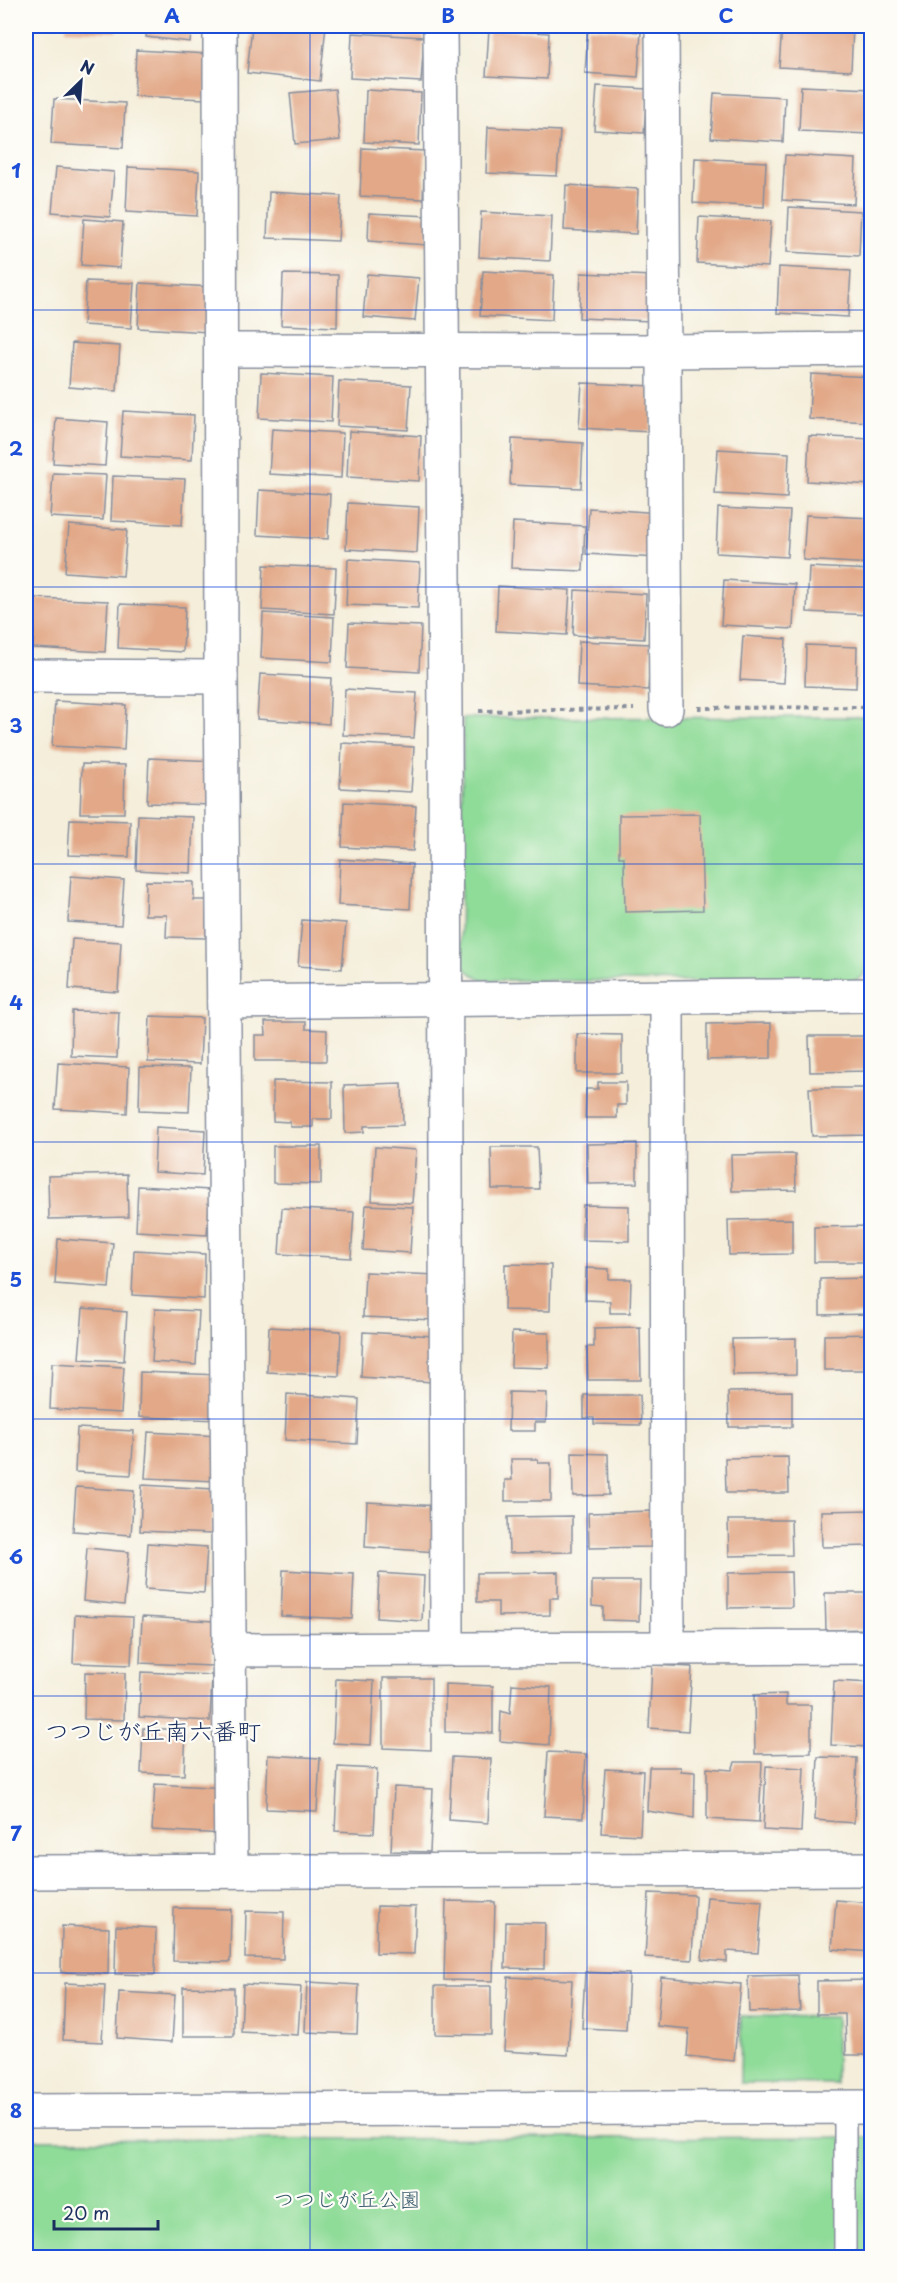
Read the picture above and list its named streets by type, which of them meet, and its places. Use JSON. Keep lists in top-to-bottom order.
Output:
{
  "districts": ["つつじが丘南六番町"],
  "parks": ["つつじが丘公園"],
  "scale_bar": "20 m",
  "north": "top right",
  "grid": {
    "columns": ["A", "B", "C"],
    "rows": [
      "1",
      "2",
      "3",
      "4",
      "5",
      "6",
      "7",
      "8"
    ]
  }
}
